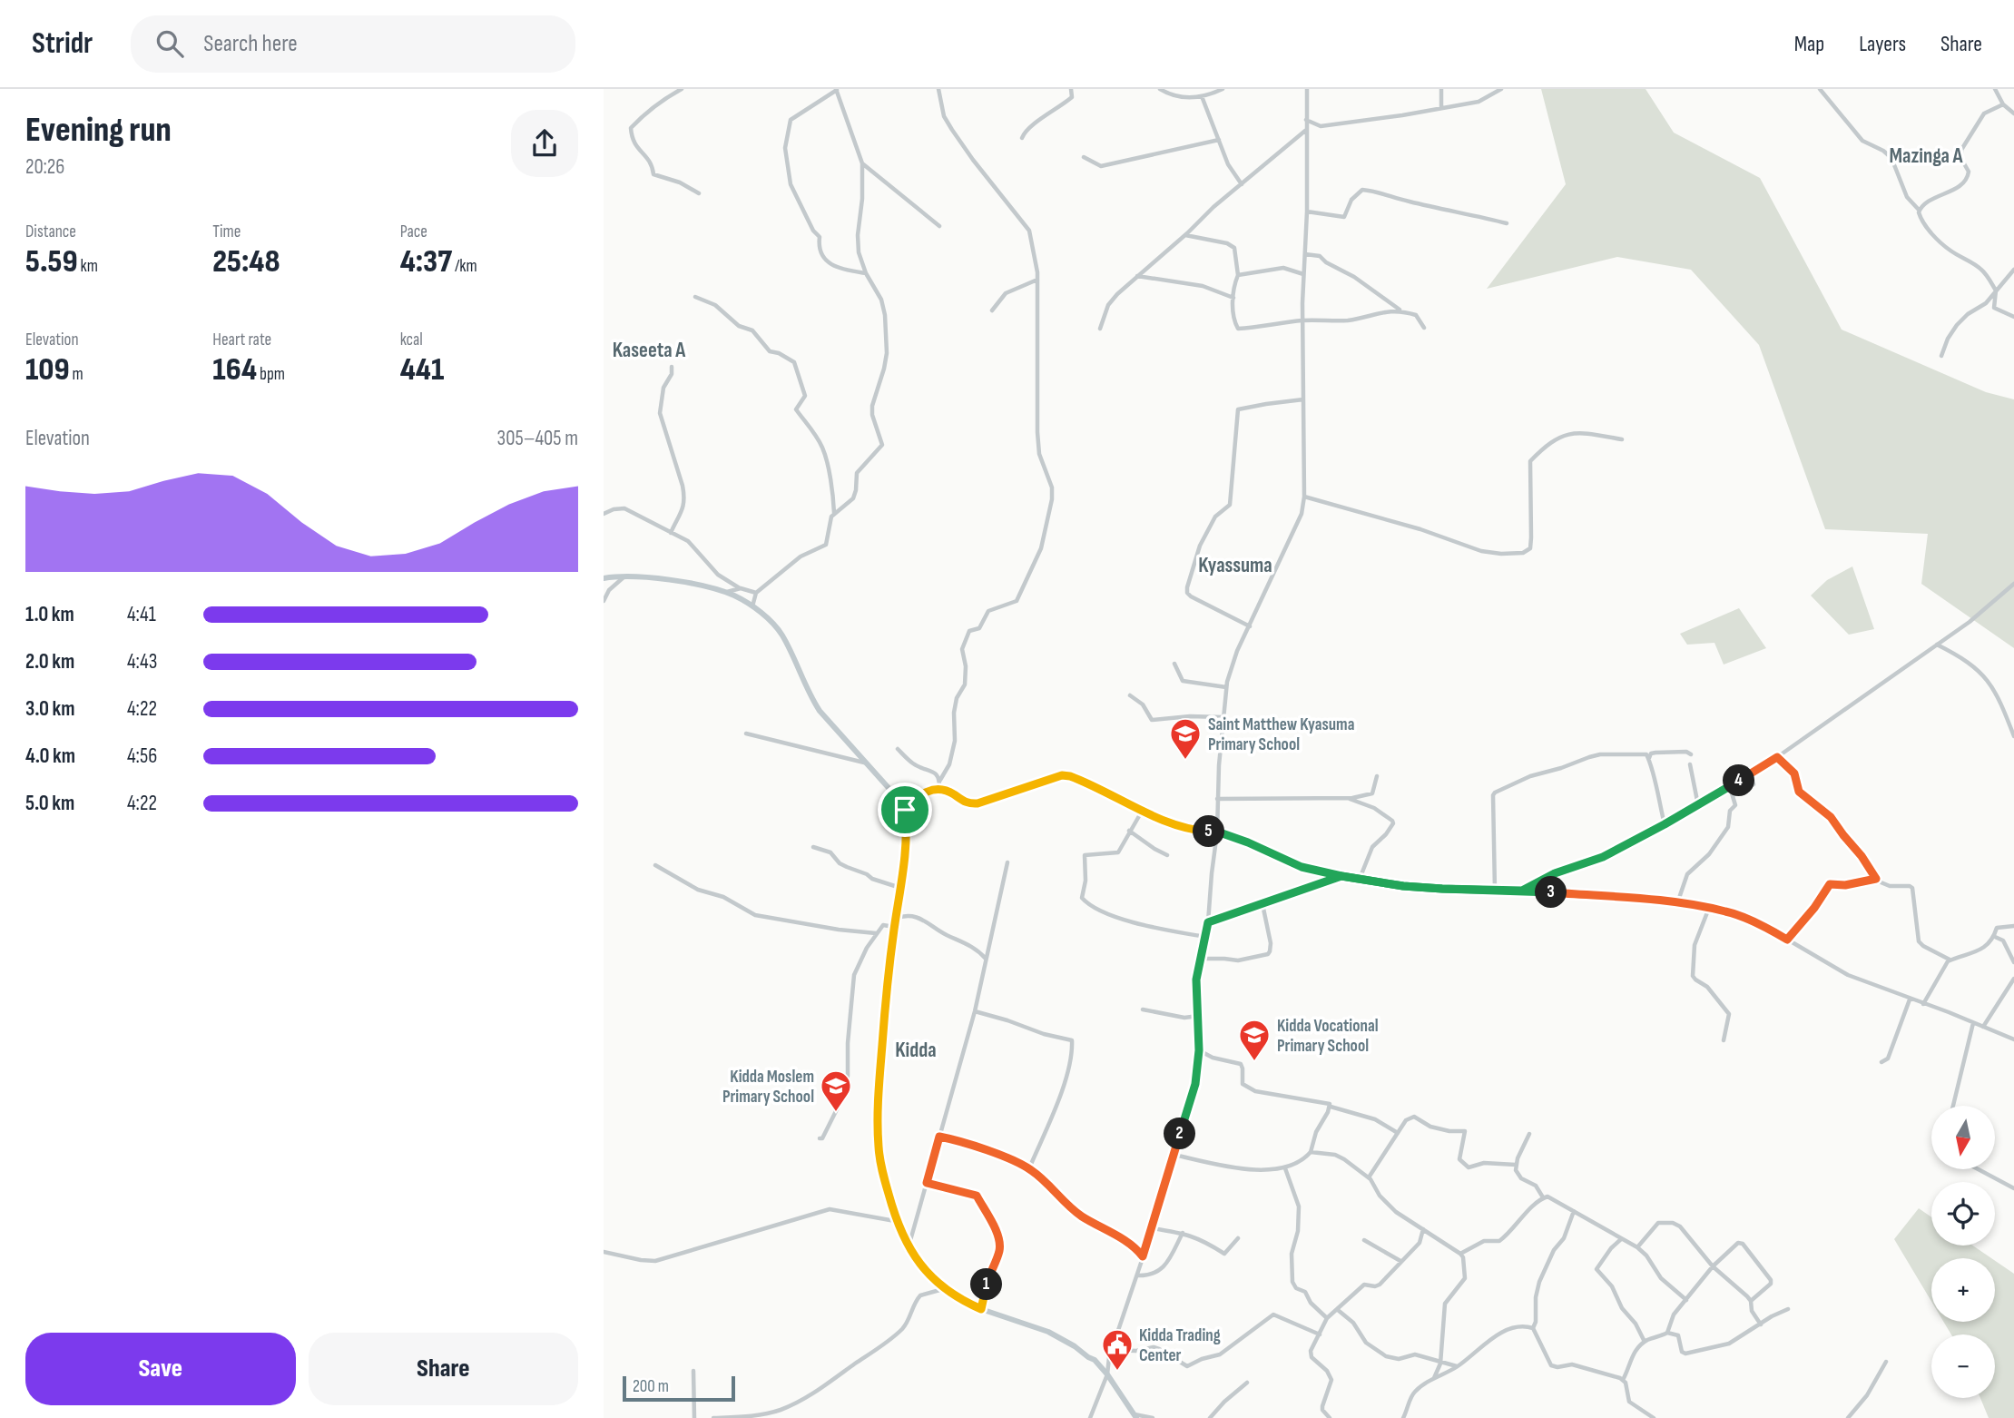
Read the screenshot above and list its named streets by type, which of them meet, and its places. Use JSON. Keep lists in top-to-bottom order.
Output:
{
  "districts": [
    "Mazinga A",
    "Kaseeta A",
    "Kyassuma",
    "Kidda"
  ],
  "places": {
    "school or university": ["Saint Matthew Kyasuma Primary School", "Kidda Vocational Primary School", "Kidda Moslem Primary School"],
    "public building": ["Kidda Trading Center"]
  },
  "scale_bar": "200 m",
  "north": "bottom",
  "page": {
    "header": "Stridr",
    "search": "Search here",
    "nav": ["Map", "Layers", "Share"],
    "heading": ["Evening run", "20:26"],
    "stats": [
      ["Distance", "5.59 km"],
      ["Time", "25:48"],
      ["Pace", "4:37 /km"],
      ["Elevation", "109 m"],
      ["Heart rate", "164 bpm"],
      ["kcal", "441"]
    ],
    "chart": ["Elevation", "305–405 m"],
    "list": [
      {
        "name": "1.0 km",
        "note": "4:41"
      },
      {
        "name": "2.0 km",
        "note": "4:43"
      },
      {
        "name": "3.0 km",
        "note": "4:22"
      },
      {
        "name": "4.0 km",
        "note": "4:56"
      },
      {
        "name": "5.0 km",
        "note": "4:22"
      }
    ],
    "pins": [
      "4",
      "5",
      "3",
      "2",
      "1"
    ],
    "map_buttons": ["+", "−"],
    "buttons": ["Save", "Share"],
    "scale": "200 m"
  }
}
